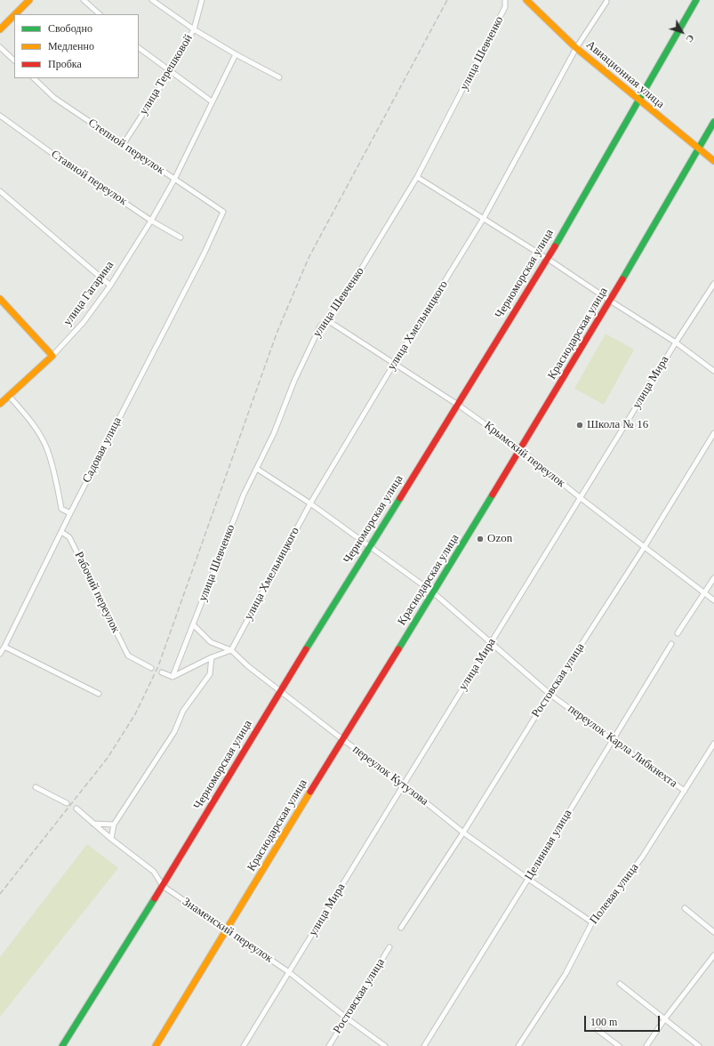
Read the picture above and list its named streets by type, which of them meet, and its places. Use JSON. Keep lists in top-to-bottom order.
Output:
{
  "streets": {
    "street": [
      "улица Шевченко",
      "улица Терешковой",
      "Авиационная улица",
      "Степной переулок",
      "Ставной переулок",
      "Черноморская улица",
      "улица Гагарина",
      "улица Хмельницкого",
      "Краснодарская улица",
      "улица Мира",
      "Садовая улица",
      "Крымский переулок",
      "Рабочий переулок",
      "Ростовская улица",
      "переулок Карла Либкнехта",
      "переулок Кутузова",
      "Целинная улица",
      "Полевая улица",
      "Знаменский переулок"
    ]
  },
  "crossings": [
    ["улица Шевченко", "Крымский переулок"],
    ["улица Шевченко", "переулок Карла Либкнехта"],
    ["улица Шевченко", "переулок Кутузова"],
    ["улица Терешковой", "Степной переулок"],
    ["Авиационная улица", "Черноморская улица"],
    ["Авиационная улица", "улица Хмельницкого"],
    ["Авиационная улица", "Краснодарская улица"],
    ["Степной переулок", "улица Гагарина"],
    ["Степной переулок", "Садовая улица"],
    ["Ставной переулок", "улица Гагарина"],
    ["Черноморская улица", "Крымский переулок"],
    ["Черноморская улица", "переулок Карла Либкнехта"],
    ["Черноморская улица", "переулок Кутузова"],
    ["Черноморская улица", "Знаменский переулок"],
    ["улица Хмельницкого", "Крымский переулок"],
    ["улица Хмельницкого", "переулок Карла Либкнехта"],
    ["улица Хмельницкого", "переулок Кутузова"],
    ["Краснодарская улица", "Крымский переулок"],
    ["Краснодарская улица", "переулок Карла Либкнехта"],
    ["Краснодарская улица", "переулок Кутузова"],
    ["Краснодарская улица", "Знаменский переулок"],
    ["улица Мира", "Крымский переулок"],
    ["улица Мира", "переулок Карла Либкнехта"],
    ["улица Мира", "переулок Кутузова"],
    ["улица Мира", "Знаменский переулок"],
    ["Садовая улица", "Рабочий переулок"],
    ["Крымский переулок", "Ростовская улица"],
    ["Ростовская улица", "переулок Карла Либкнехта"],
    ["Ростовская улица", "переулок Кутузова"],
    ["Ростовская улица", "Знаменский переулок"],
    ["переулок Карла Либкнехта", "Целинная улица"],
    ["переулок Карла Либкнехта", "Полевая улица"],
    ["переулок Кутузова", "Целинная улица"],
    ["переулок Кутузова", "Полевая улица"]
  ],
  "places": ["Школа № 16", "Ozon"],
  "legend": ["Свободно", "Медленно", "Пробка"],
  "scale_bar": "100 m",
  "north": "bottom right"
}
